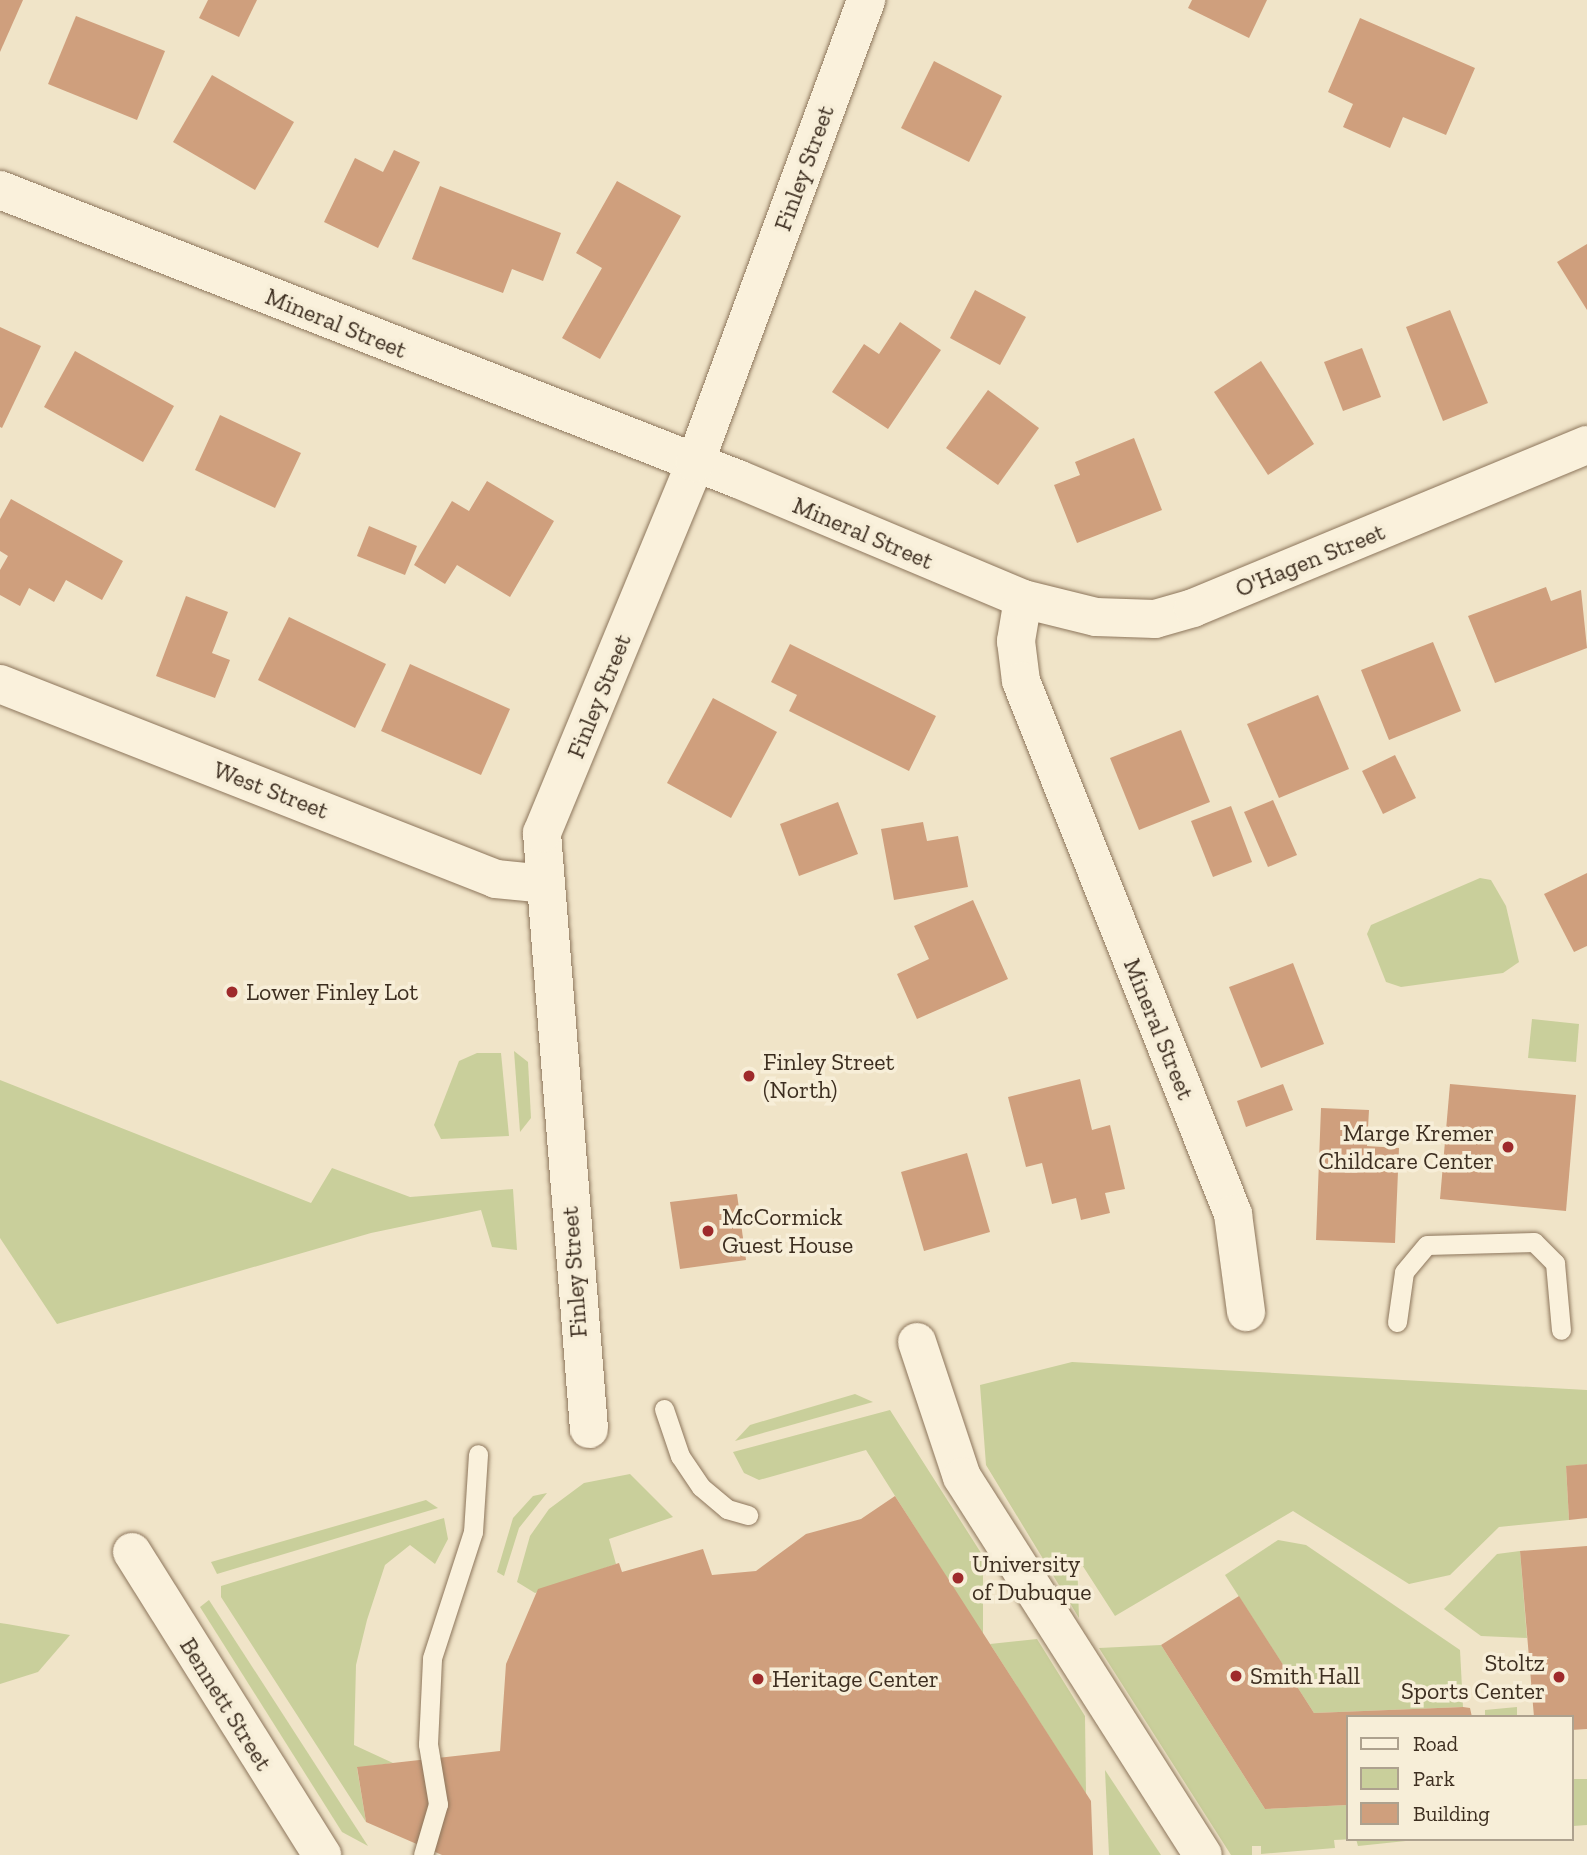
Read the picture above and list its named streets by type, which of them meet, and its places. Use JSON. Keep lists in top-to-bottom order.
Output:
{
  "streets": {
    "street": [
      "Finley Street",
      "Mineral Street",
      "O'Hagen Street",
      "West Street",
      "Bennett Street"
    ]
  },
  "crossings": [
    ["Finley Street", "Mineral Street"],
    ["Finley Street", "West Street"],
    ["Mineral Street", "O'Hagen Street"]
  ],
  "places": [
    "Lower Finley Lot",
    "Finley Street (North)",
    "Marge Kremer Childcare Center",
    "McCormick Guest House",
    "University of Dubuque",
    "Smith Hall",
    "Stoltz Sports Center",
    "Heritage Center"
  ],
  "legend": ["Road", "Park", "Building"]
}
